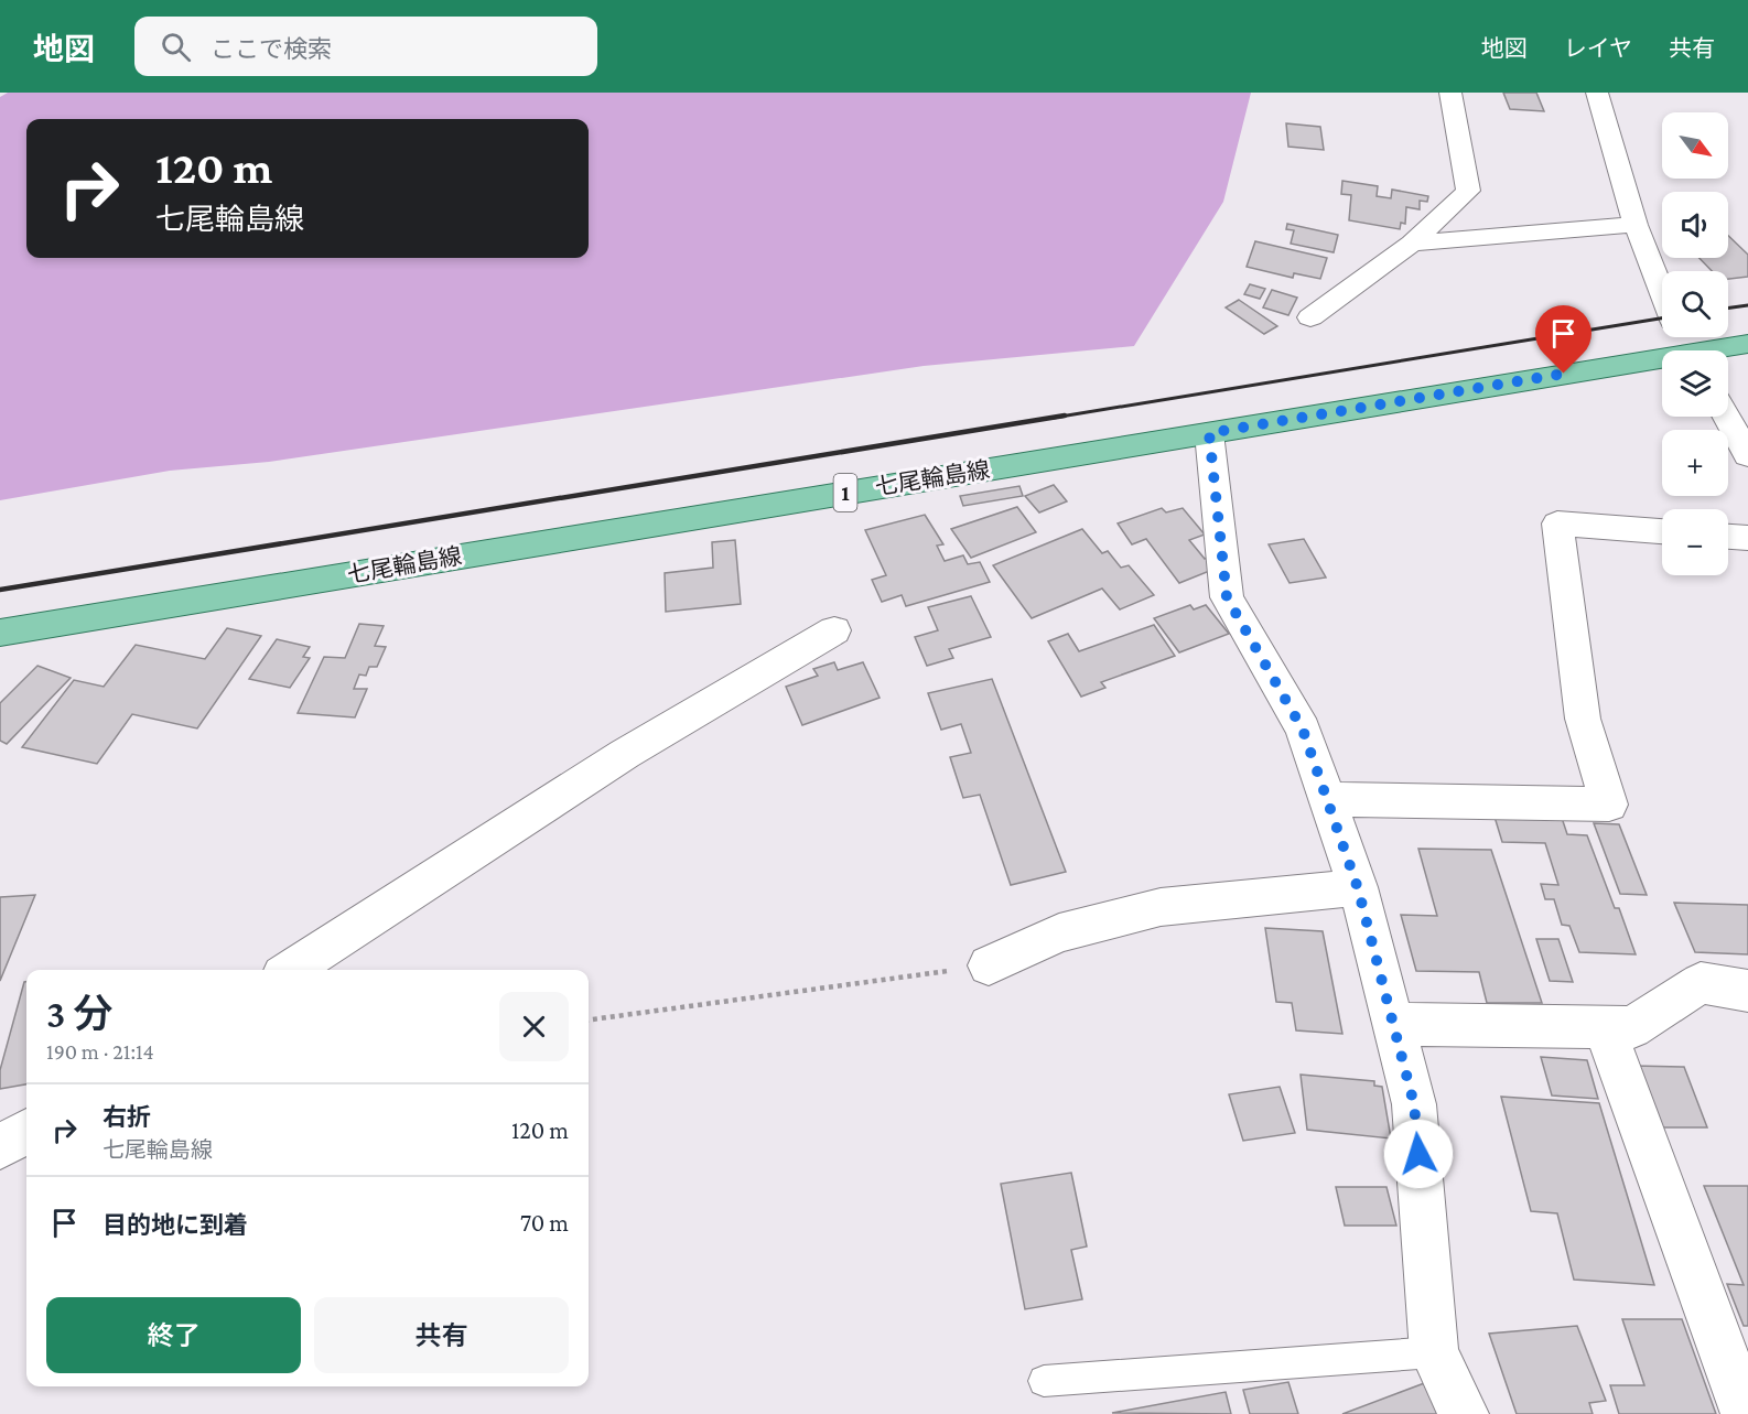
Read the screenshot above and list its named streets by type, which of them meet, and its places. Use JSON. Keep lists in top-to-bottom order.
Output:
{
  "streets": {
    "main road": ["七尾輪島線", "1"]
  },
  "north": "bottom right",
  "page": {
    "header": "地図",
    "search": "ここで検索",
    "nav": ["地図", "レイヤ", "共有"],
    "map_buttons": ["+", "−"],
    "turn": ["120 m", "七尾輪島線"],
    "heading": ["3 分", "190 m · 21:14"],
    "list": [
      {
        "name": "右折",
        "note": "七尾輪島線",
        "value": "120 m"
      },
      {
        "name": "目的地に到着",
        "value": "70 m"
      }
    ],
    "buttons": ["終了", "共有"]
  }
}
